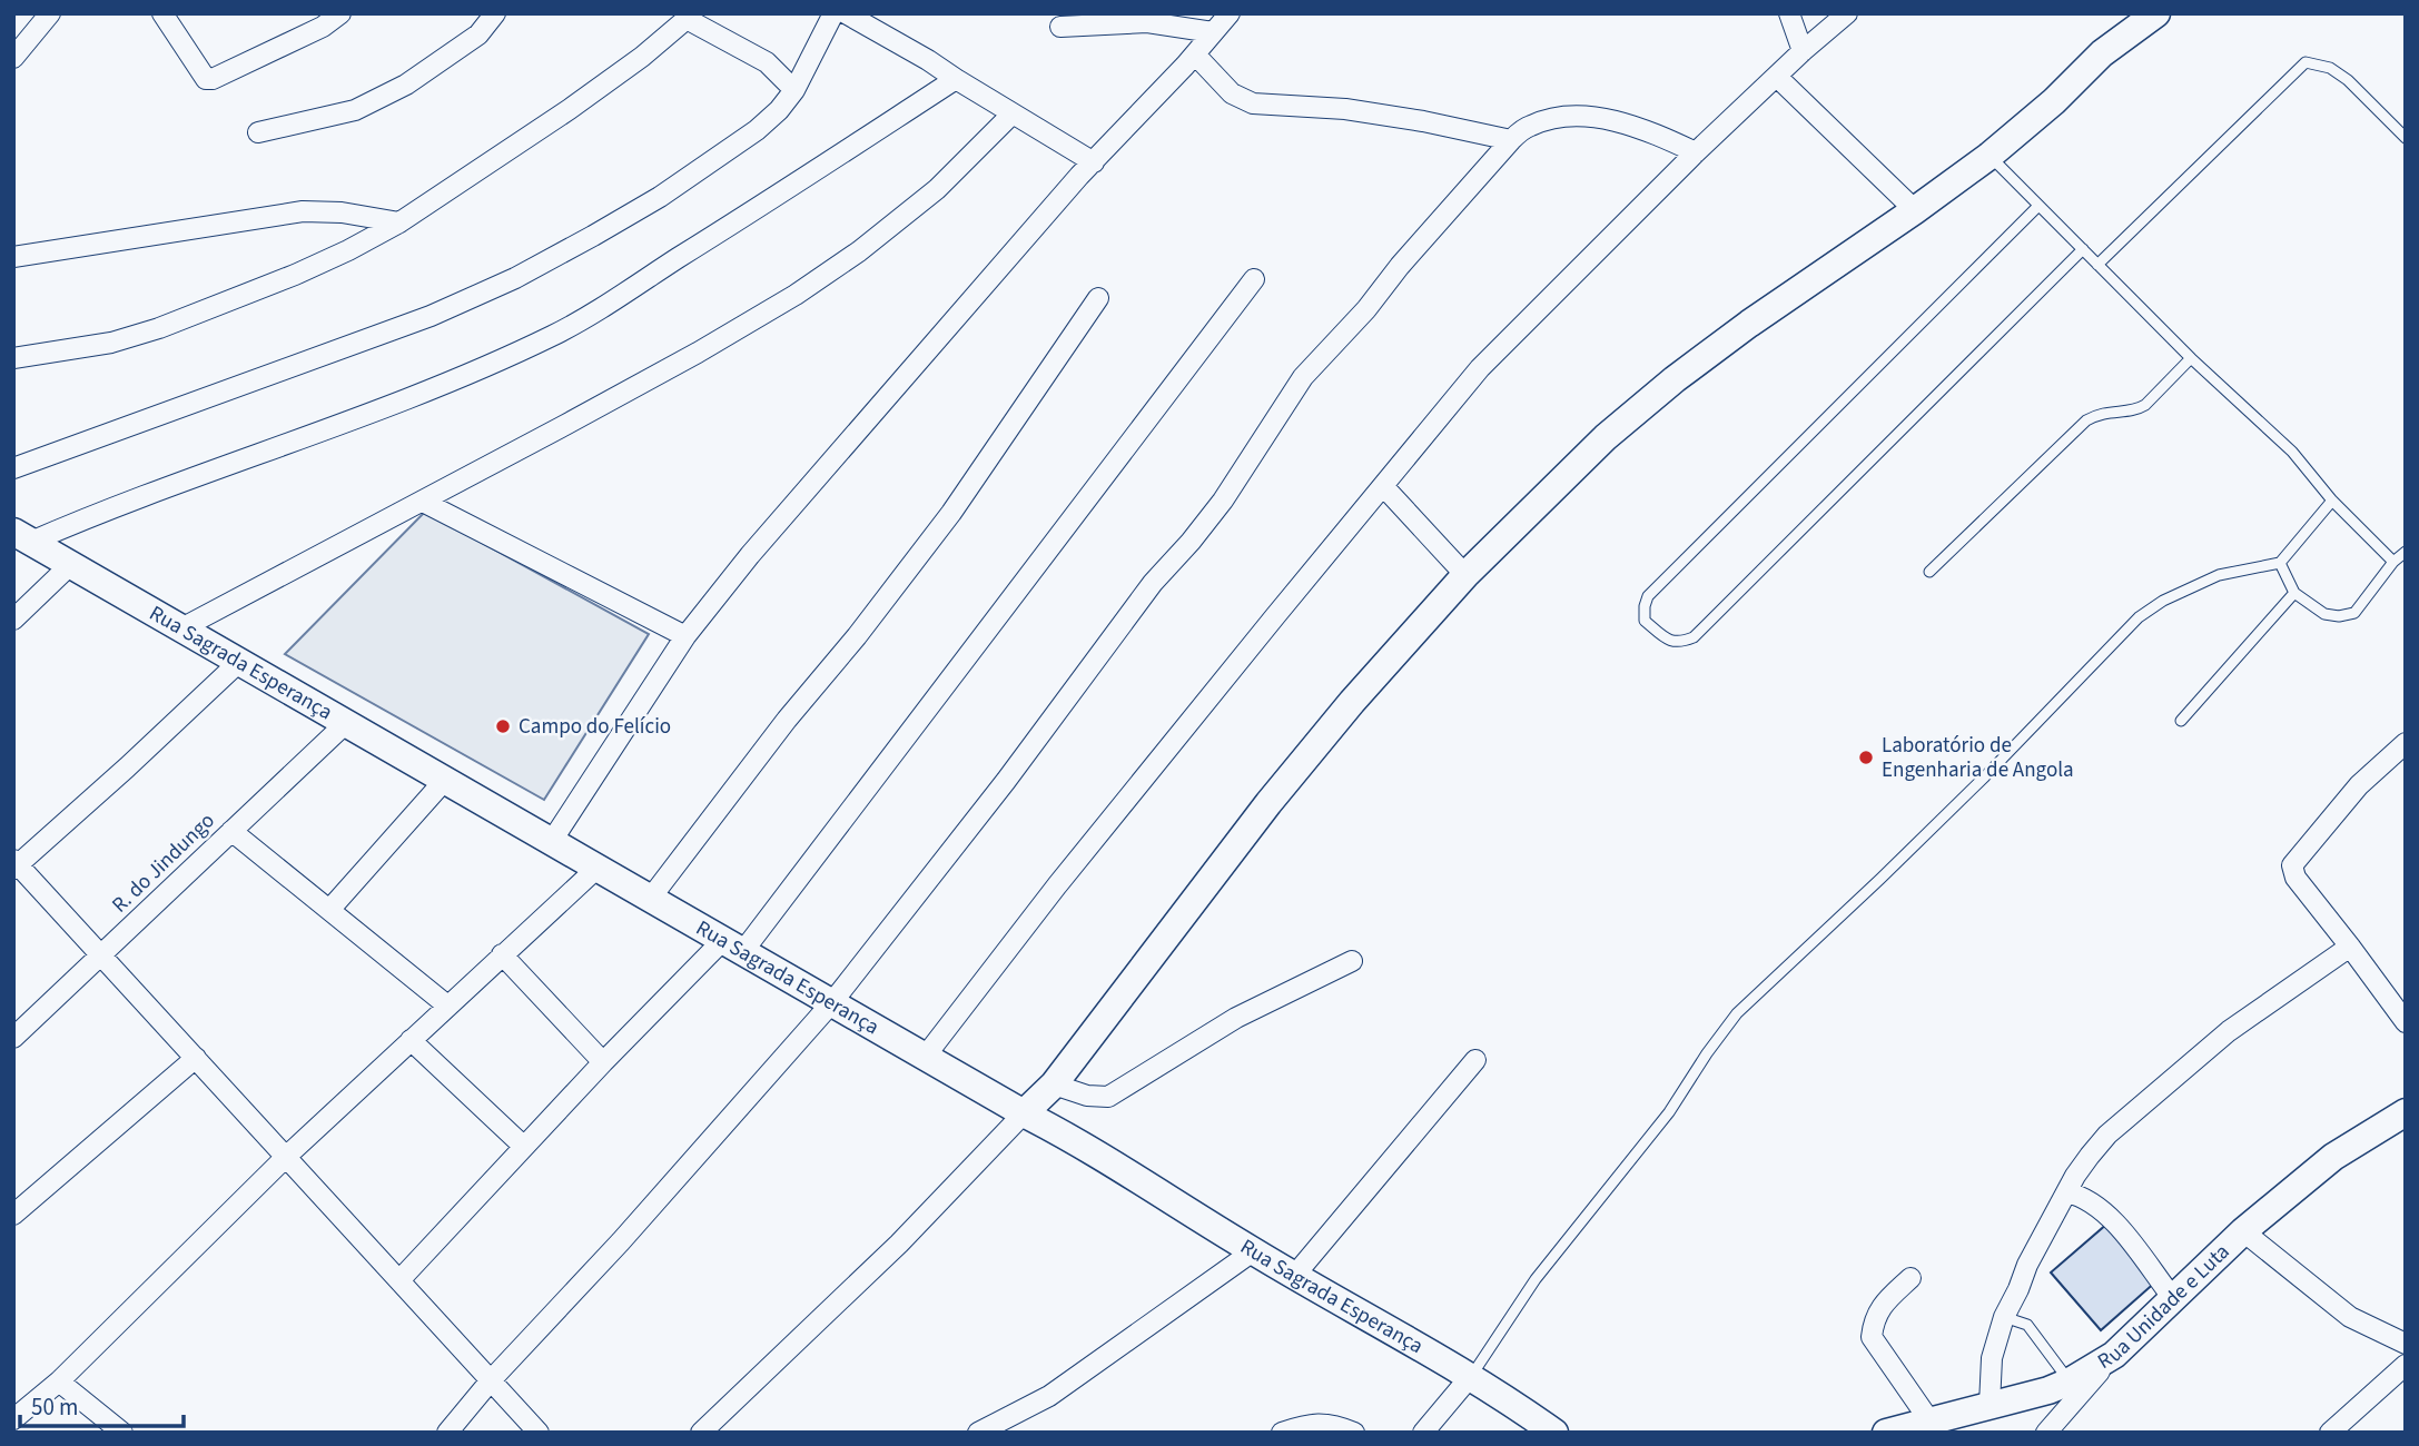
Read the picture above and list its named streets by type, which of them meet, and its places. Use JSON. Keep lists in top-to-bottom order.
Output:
{
  "streets": {
    "street": ["Rua Sagrada Esperança", "R. do Jindungo", "Rua Unidade e Luta"]
  },
  "crossings": [
    ["Rua Sagrada Esperança", "R. do Jindungo"]
  ],
  "places": ["Campo do Felício", "Laboratório de Engenharia de Angola"],
  "scale_bar": "50 m"
}
